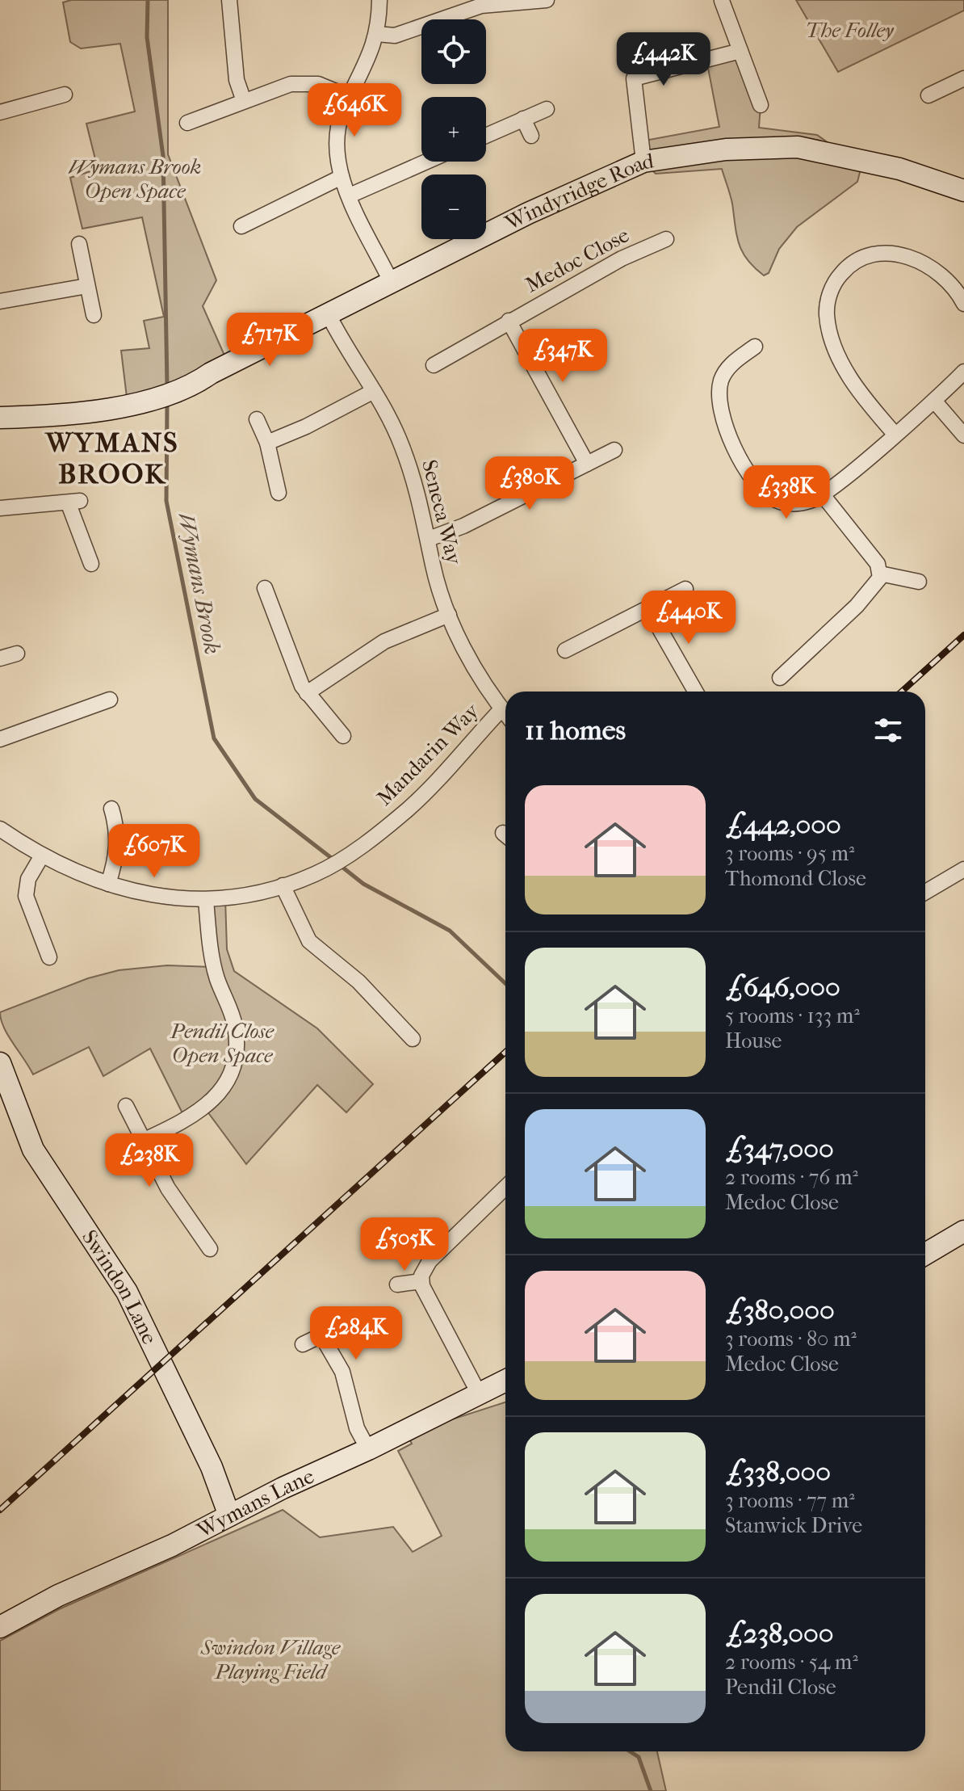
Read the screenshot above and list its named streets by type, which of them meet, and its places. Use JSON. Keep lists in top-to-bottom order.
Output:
{
  "streets": {
    "street": [
      "Windyridge Road",
      "Medoc Close",
      "Seneca Way",
      "Mandarin Way",
      "Swindon Lane",
      "Wymans Lane"
    ]
  },
  "crossings": [
    ["Windyridge Road", "Seneca Way"],
    ["Seneca Way", "Mandarin Way"],
    ["Swindon Lane", "Wymans Lane"]
  ],
  "districts": ["WYMANS BROOK"],
  "water": ["Wymans Brook"],
  "parks": [
    "The Folley",
    "Wymans Brook Open Space",
    "Pendil Close Open Space",
    "Swindon Village Playing Field"
  ],
  "page": {
    "map_buttons": ["+", "−"],
    "price": [
      "£442K",
      "£646K",
      "£717K",
      "£347K",
      "£380K",
      "£338K",
      "£440K",
      "£607K",
      "£238K",
      "£505K",
      "£284K"
    ],
    "heading": "11 homes",
    "list": [
      {
        "name": "£442,000",
        "note": "3 rooms · 95 m² · Thomond Close"
      },
      {
        "name": "£646,000",
        "note": "5 rooms · 133 m² · House"
      },
      {
        "name": "£347,000",
        "note": "2 rooms · 76 m² · Medoc Close"
      },
      {
        "name": "£380,000",
        "note": "3 rooms · 80 m² · Medoc Close"
      },
      {
        "name": "£338,000",
        "note": "3 rooms · 77 m² · Stanwick Drive"
      },
      {
        "name": "£238,000",
        "note": "2 rooms · 54 m² · Pendil Close"
      }
    ]
  }
}
